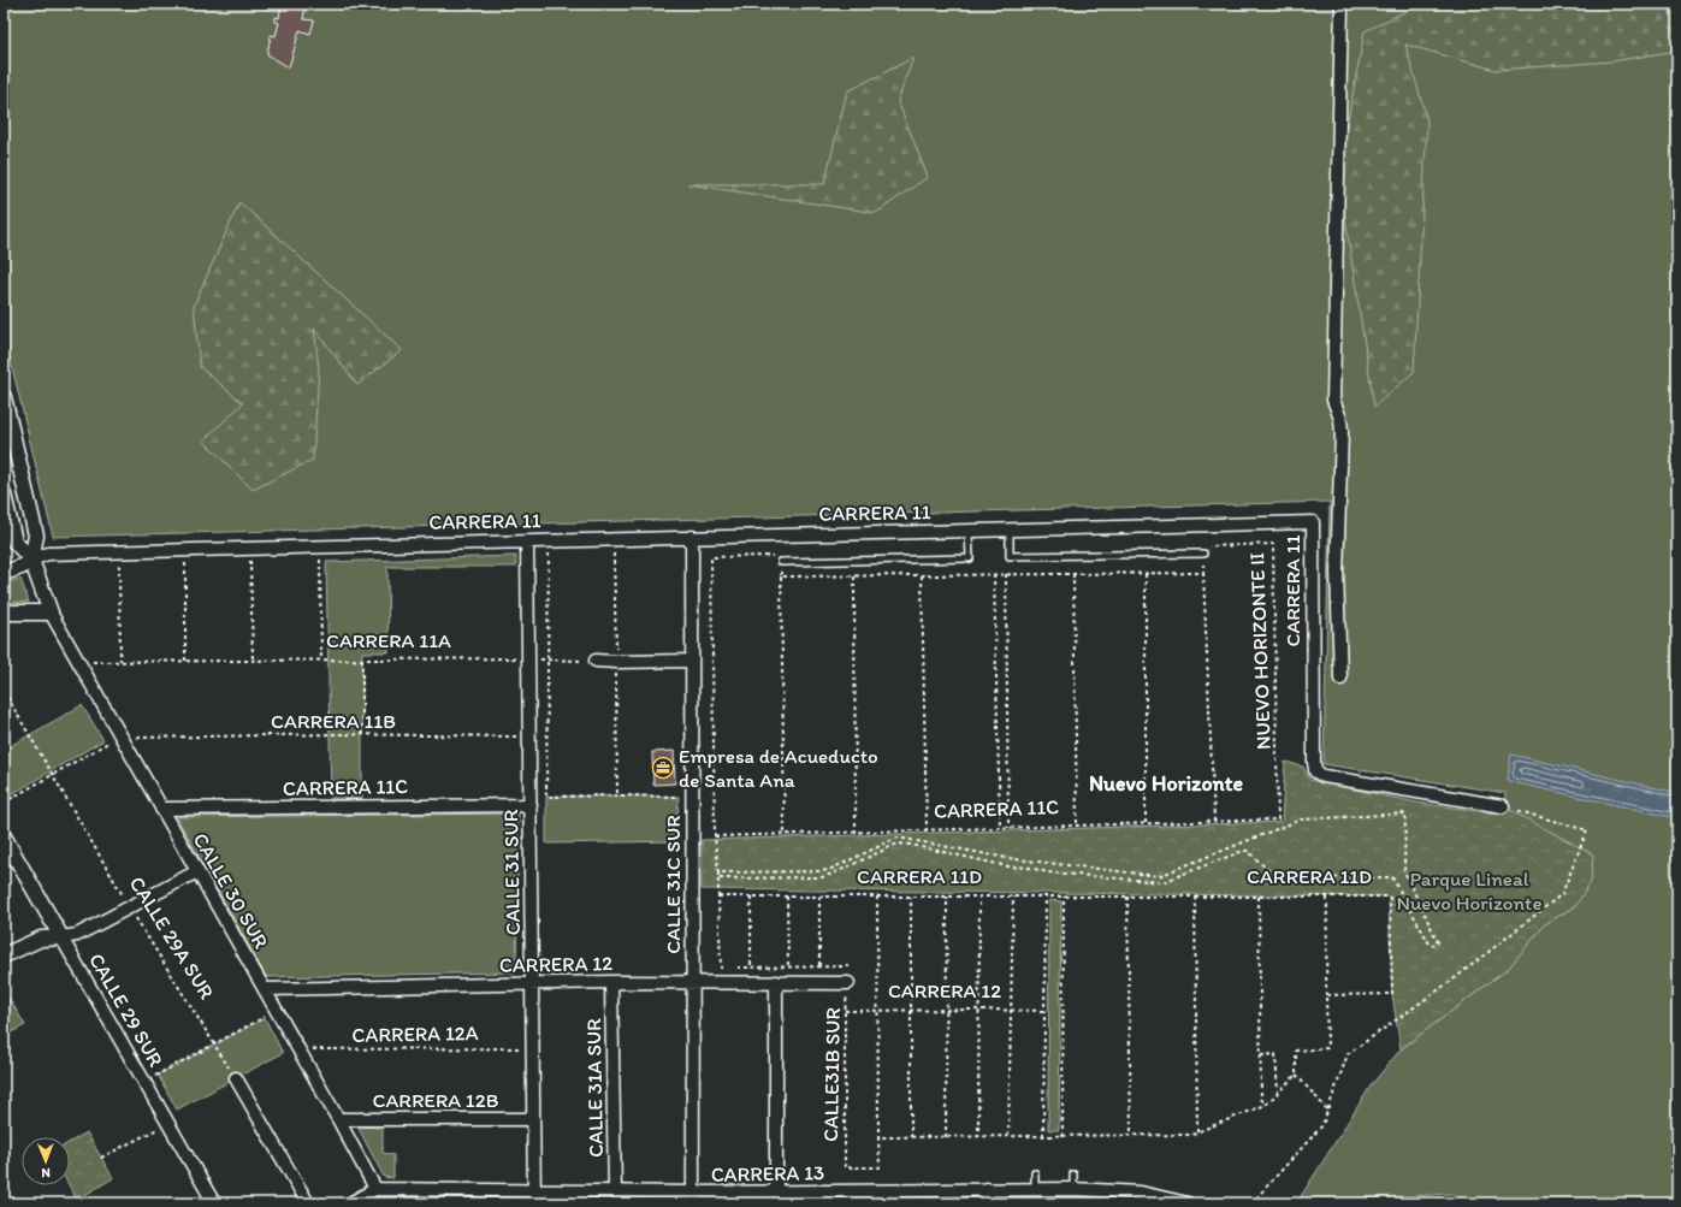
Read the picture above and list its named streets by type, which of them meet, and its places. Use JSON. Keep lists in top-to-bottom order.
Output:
{
  "streets": {
    "street": [
      "CARRERA 11",
      "CARRERA 11C",
      "CALLE 31 SUR",
      "CALLE 31C SUR",
      "CALLE 30 SUR",
      "CARRERA 12",
      "CALLE 29 SUR",
      "CALLE 31A SUR",
      "CARRERA 12B",
      "CARRERA 13"
    ],
    "path": [
      "CARRERA 11A",
      "NUEVO HORIZONTE II",
      "CARRERA 11B",
      "CARRERA 11D",
      "CALLE 29A SUR",
      "CARRERA 12A",
      "CALLE31B SUR"
    ]
  },
  "crossings": [
    ["CARRERA 11", "CALLE 31 SUR"],
    ["CARRERA 11", "CALLE 31C SUR"],
    ["CARRERA 11A", "CALLE 31 SUR"],
    ["NUEVO HORIZONTE II", "CARRERA 11C"],
    ["CARRERA 11B", "CALLE 31 SUR"],
    ["CARRERA 11C", "CALLE 31 SUR"],
    ["CARRERA 11C", "CALLE 30 SUR"],
    ["CALLE 31 SUR", "CARRERA 12"],
    ["CALLE 31 SUR", "CARRERA 12A"],
    ["CALLE 31 SUR", "CARRERA 12B"],
    ["CALLE 31 SUR", "CARRERA 13"],
    ["CALLE 31C SUR", "CARRERA 12"],
    ["CALLE 31C SUR", "CARRERA 13"],
    ["CALLE 30 SUR", "CARRERA 12"],
    ["CALLE 30 SUR", "CARRERA 12A"],
    ["CALLE 30 SUR", "CARRERA 12B"],
    ["CALLE 30 SUR", "CARRERA 13"],
    ["CARRERA 12", "CALLE31B SUR"],
    ["CARRERA 12", "CALLE 31A SUR"],
    ["CALLE 31A SUR", "CARRERA 13"]
  ],
  "districts": ["Nuevo Horizonte"],
  "parks": ["Parque Lineal Nuevo Horizonte"],
  "places": {
    "office": ["Empresa de Acueducto de Santa Ana"]
  },
  "north": "bottom"
}
